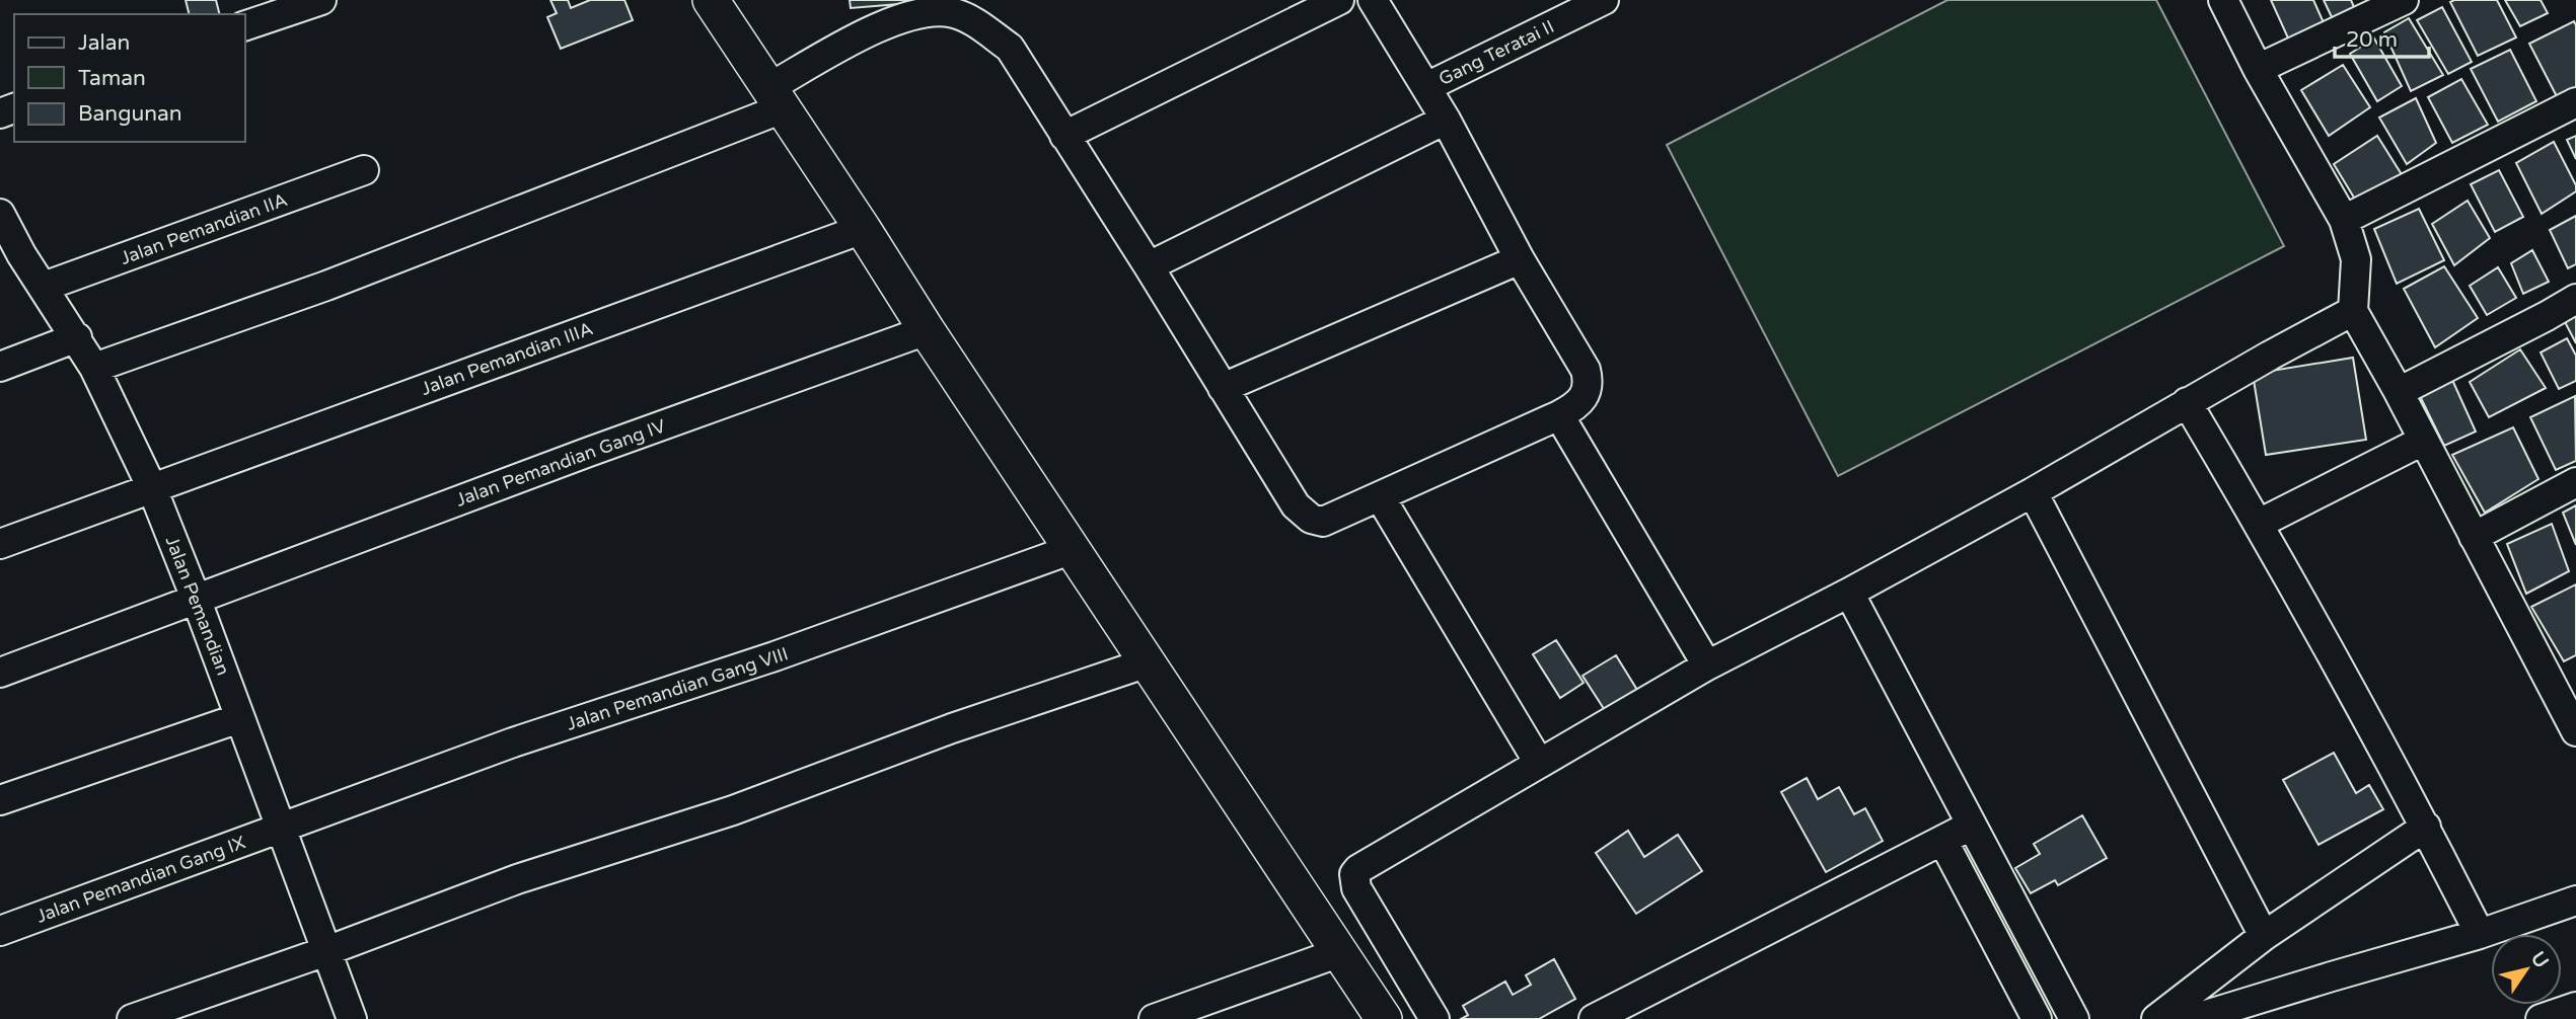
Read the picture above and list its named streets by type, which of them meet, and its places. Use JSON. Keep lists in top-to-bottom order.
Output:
{
  "streets": {
    "street": [
      "Gang Teratai II",
      "Jalan Pemandian IIA",
      "Jalan Pemandian IIIA",
      "Jalan Pemandian Gang IV",
      "Jalan Pemandian",
      "Jalan Pemandian Gang VIII",
      "Jalan Pemandian Gang IX"
    ]
  },
  "crossings": [
    ["Jalan Pemandian IIA", "Jalan Pemandian"],
    ["Jalan Pemandian IIIA", "Jalan Pemandian"],
    ["Jalan Pemandian Gang IV", "Jalan Pemandian"],
    ["Jalan Pemandian", "Jalan Pemandian Gang VIII"],
    ["Jalan Pemandian", "Jalan Pemandian Gang IX"],
    ["Jalan Pemandian Gang VIII", "Jalan Pemandian Gang IX"]
  ],
  "legend": ["Jalan", "Taman", "Bangunan"],
  "scale_bar": "20 m",
  "north": "top right"
}
